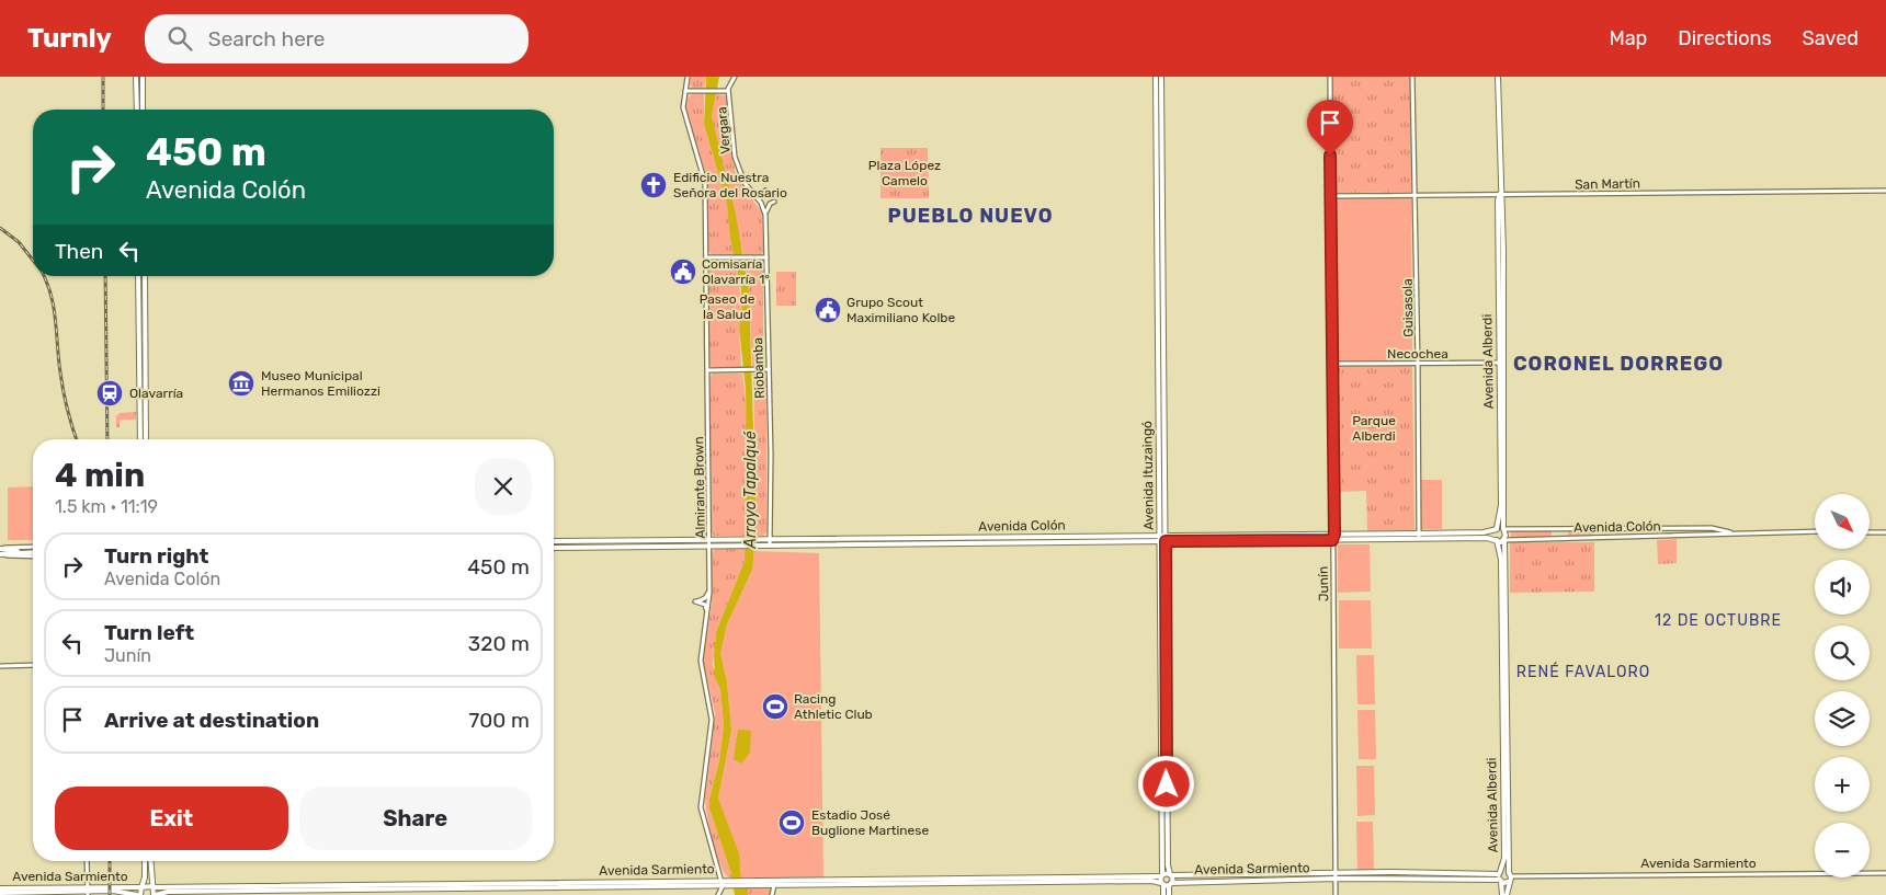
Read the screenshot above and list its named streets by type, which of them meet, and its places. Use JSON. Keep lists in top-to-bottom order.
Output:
{
  "streets": {
    "main road": [
      "Avenida Alberdi",
      "Avenida Ituzaingó",
      "Avenida Colón",
      "Avenida Sarmiento"
    ],
    "street": [
      "Vergara",
      "San Martín",
      "Guisasola",
      "Necochea",
      "Riobamba",
      "Almirante Brown",
      "Junín"
    ]
  },
  "crossings": [
    ["Vergara", "Riobamba"],
    ["San Martín", "Guisasola"],
    ["San Martín", "Avenida Alberdi"],
    ["San Martín", "Junín"],
    ["Guisasola", "Necochea"],
    ["Guisasola", "Avenida Colón"],
    ["Necochea", "Avenida Alberdi"],
    ["Necochea", "Junín"],
    ["Avenida Alberdi", "Avenida Colón"],
    ["Avenida Alberdi", "Avenida Sarmiento"],
    ["Riobamba", "Avenida Colón"],
    ["Avenida Ituzaingó", "Avenida Colón"],
    ["Avenida Ituzaingó", "Avenida Sarmiento"],
    ["Almirante Brown", "Avenida Colón"],
    ["Almirante Brown", "Avenida Sarmiento"],
    ["Avenida Colón", "Junín"],
    ["Junín", "Avenida Sarmiento"]
  ],
  "districts": [
    "PUEBLO NUEVO",
    "CORONEL DORREGO",
    "12 DE OCTUBRE",
    "RENÉ FAVALORO"
  ],
  "water": ["Arroyo Tapalqué"],
  "parks": ["Plaza López Camelo", "Paseo de la Salud", "Parque Alberdi"],
  "places": {
    "church": ["Edificio Nuestra Señora del Rosario"],
    "public building": ["Comisaría Olavarría 1°", "Grupo Scout Maximiliano Kolbe"],
    "museum": ["Museo Municipal Hermanos Emiliozzi"],
    "station": ["Olavarría"],
    "sports": ["Racing Athletic Club", "Estadio José Buglione Martinese"]
  },
  "north": "bottom right",
  "page": {
    "header": "Turnly",
    "search": "Search here",
    "nav": ["Map", "Directions", "Saved"],
    "turn": ["450 m", "Avenida Colón"],
    "then": "Then",
    "heading": ["4 min", "1.5 km · 11:19"],
    "map_buttons": ["+", "−"],
    "list": [
      {
        "name": "Turn right",
        "note": "Avenida Colón",
        "value": "450 m"
      },
      {
        "name": "Turn left",
        "note": "Junín",
        "value": "320 m"
      },
      {
        "name": "Arrive at destination",
        "value": "700 m"
      }
    ],
    "buttons": ["Exit", "Share"]
  }
}
